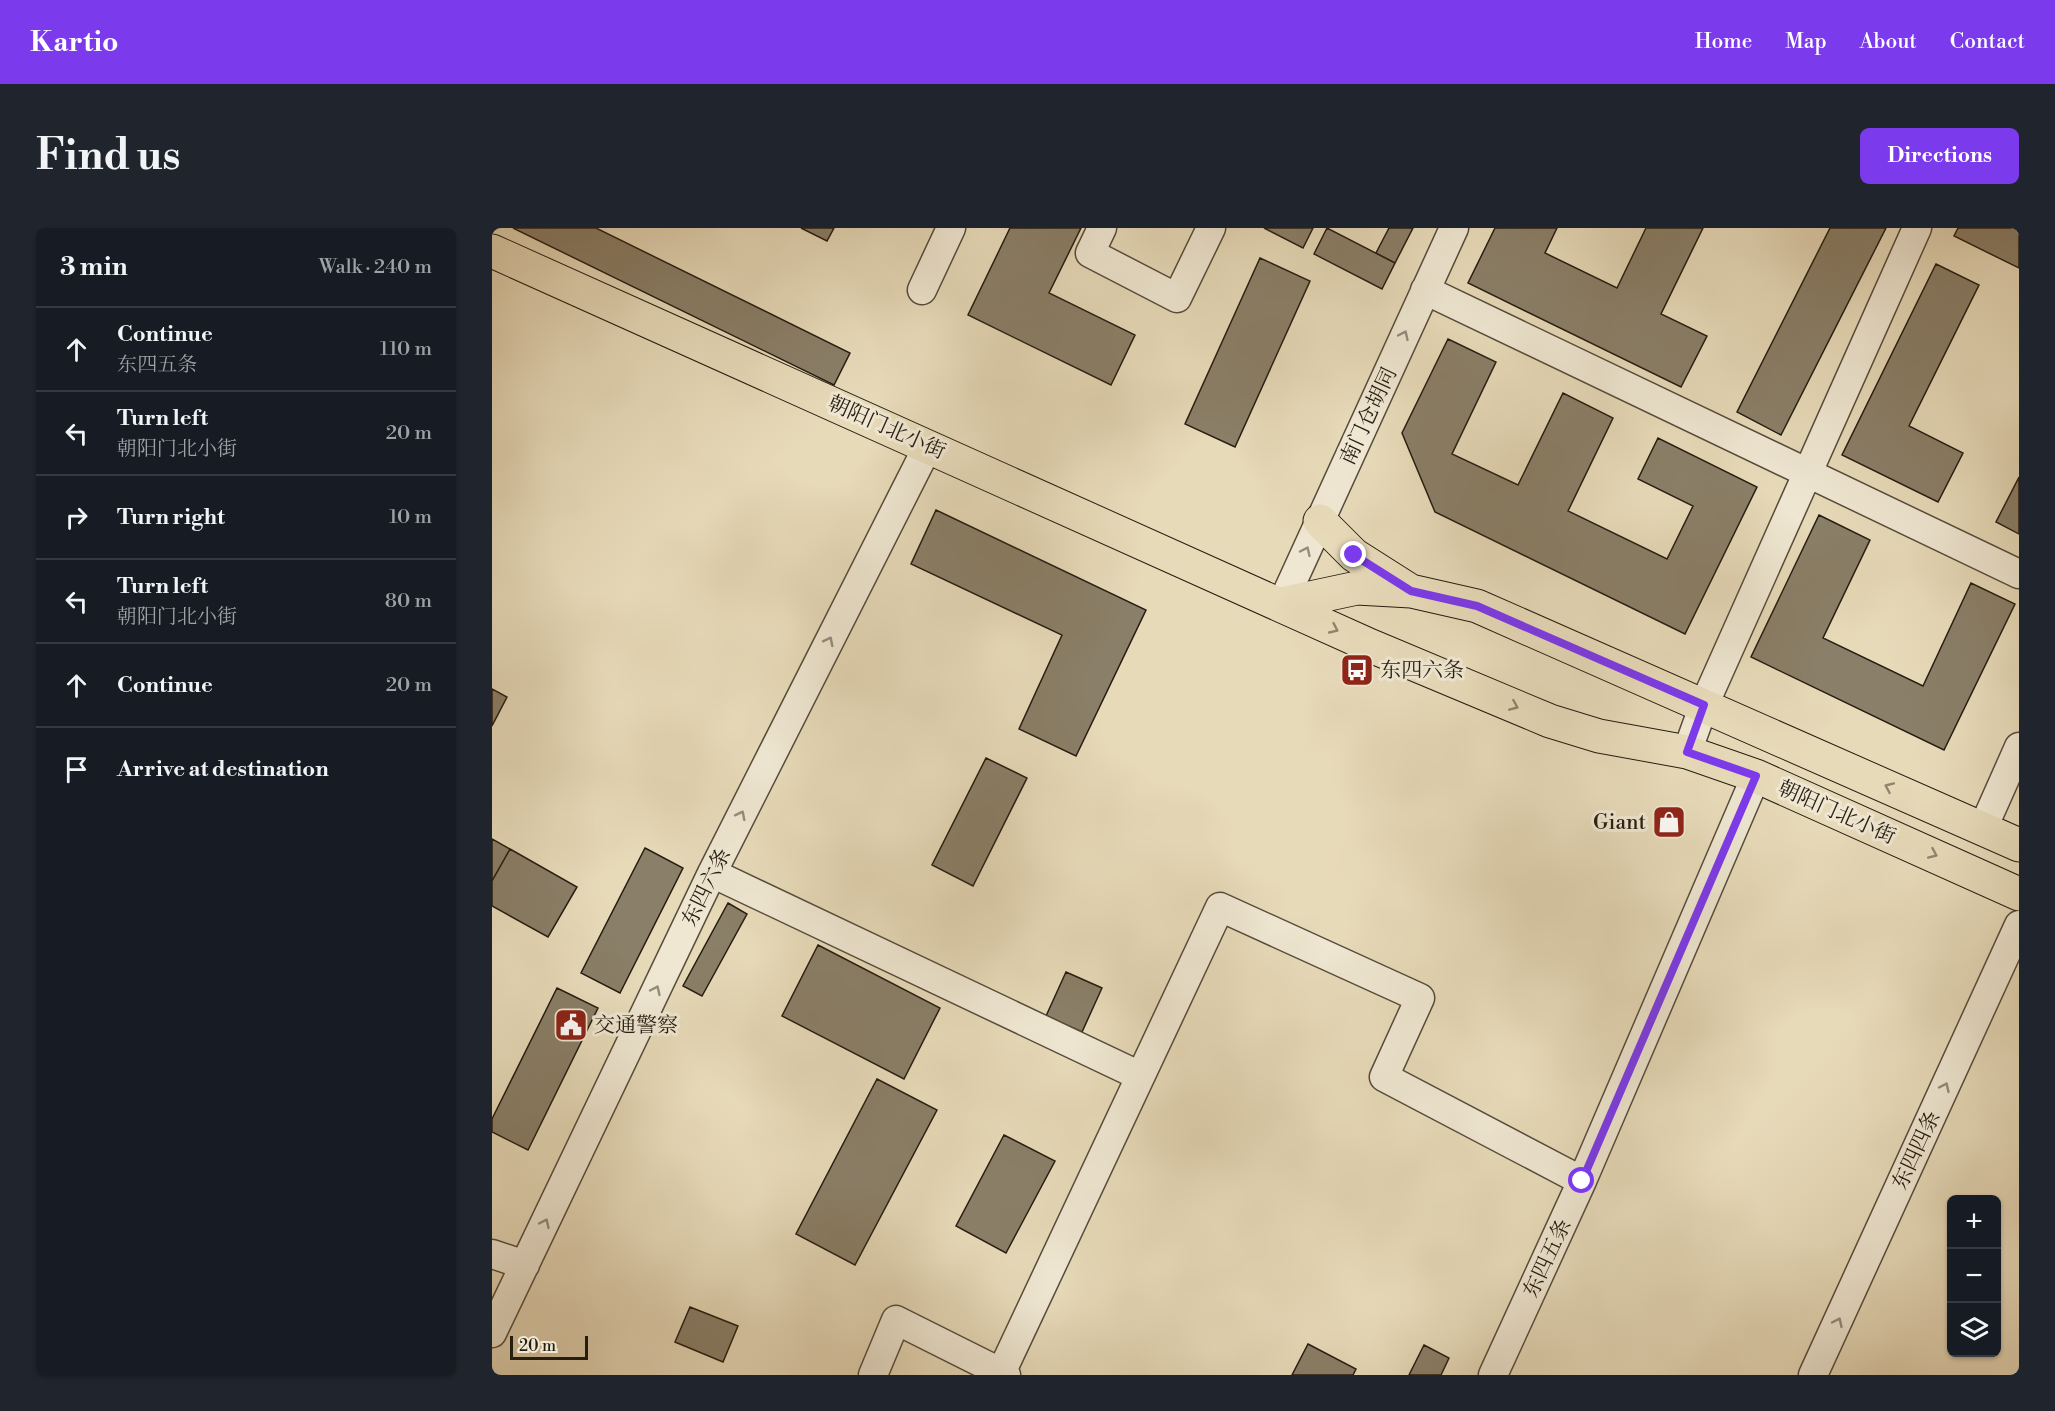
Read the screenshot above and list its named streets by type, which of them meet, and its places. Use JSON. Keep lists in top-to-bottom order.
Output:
{
  "streets": {
    "main road": ["朝阳门北小街"],
    "street": [
      "南门仓胡同",
      "东四六条",
      "东四四条",
      "东四五条"
    ]
  },
  "crossings": [
    ["南门仓胡同", "朝阳门北小街"],
    ["朝阳门北小街", "东四六条"],
    ["朝阳门北小街", "东四五条"]
  ],
  "one_way": ["南门仓胡同", "东四六条", "东四四条"],
  "places": {
    "bus stop": ["东四六条"],
    "shop": ["Giant"],
    "public building": ["交通警察"]
  },
  "scale_bar": "20 m",
  "page": {
    "header": "Kartio",
    "nav": [
      "Home",
      "Map",
      "About",
      "Contact"
    ],
    "buttons": "Directions",
    "title": "Find us",
    "heading": ["3 min", "Walk · 240 m"],
    "list": [
      ["Continue", "东四五条", "110 m"],
      ["Turn left", "朝阳门北小街", "20 m"],
      ["Turn right", "10 m"],
      ["Turn left", "朝阳门北小街", "80 m"],
      ["Continue", "20 m"],
      "Arrive at destination"
    ],
    "map_buttons": ["+", "−"],
    "scale": "20 m"
  }
}
